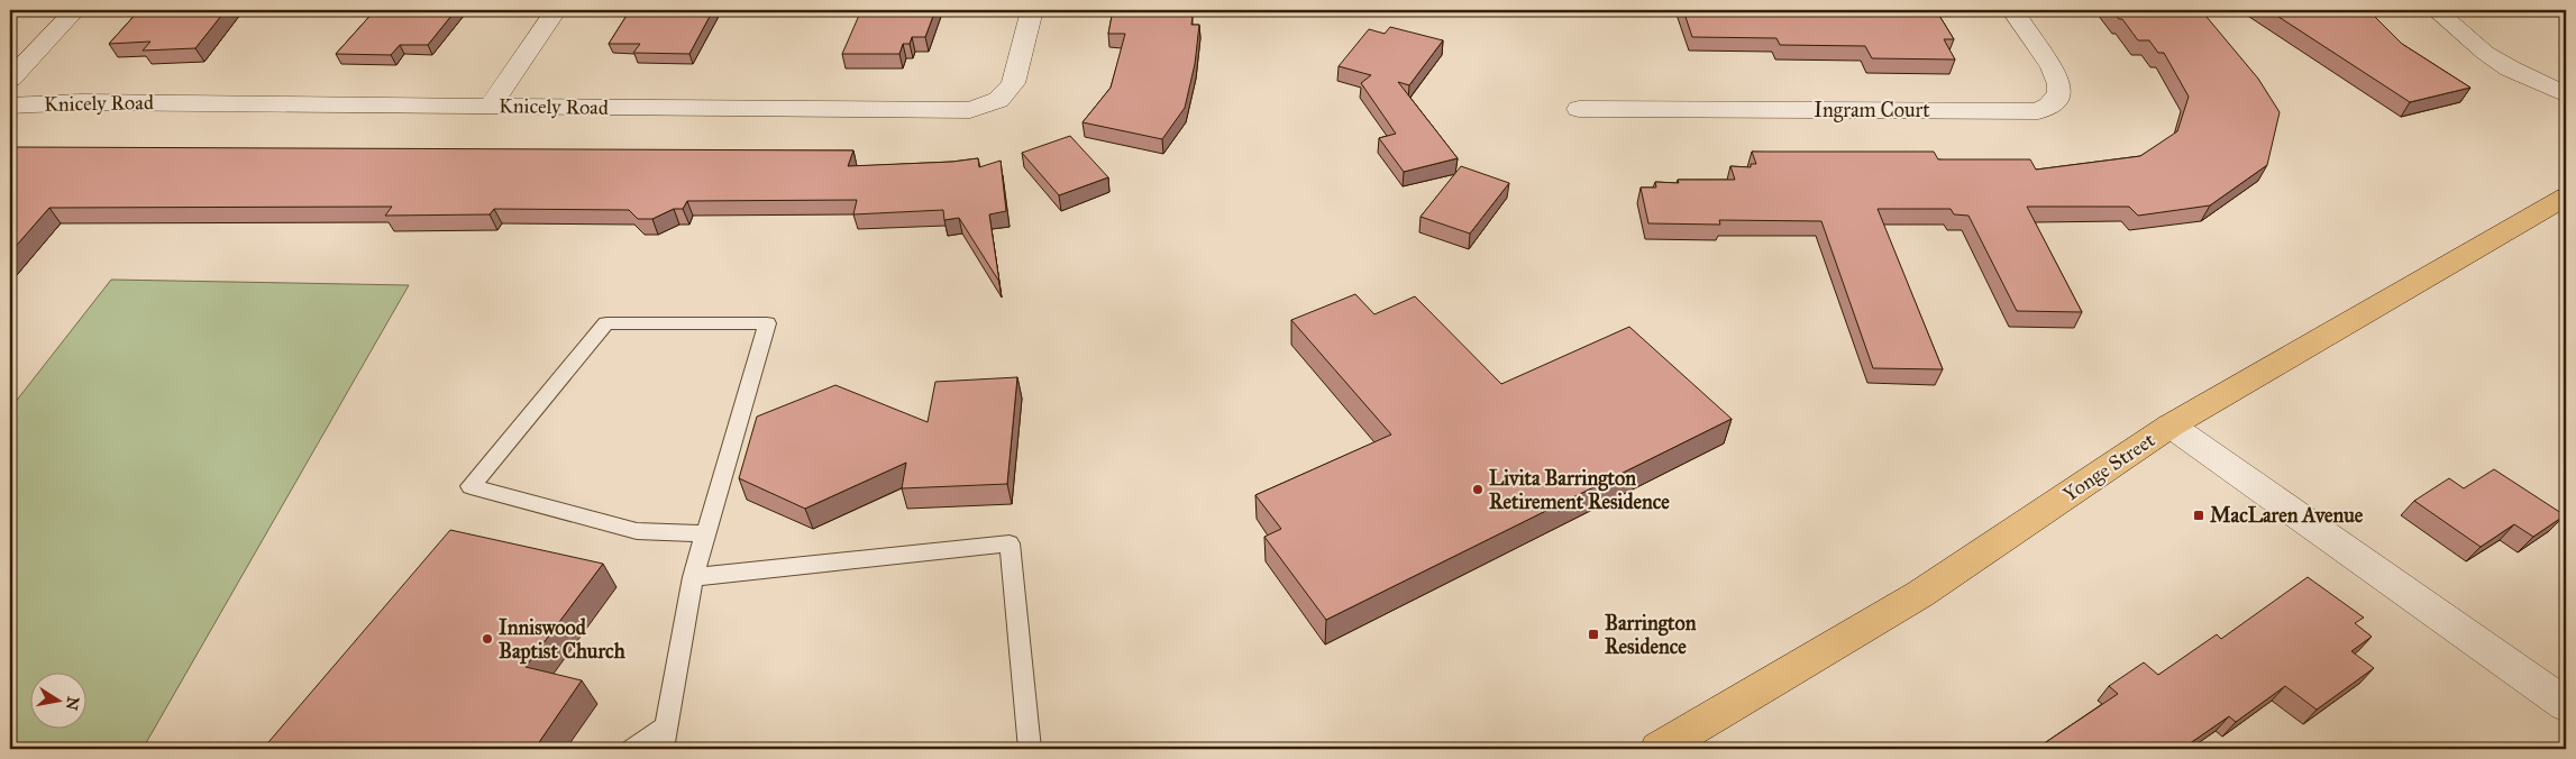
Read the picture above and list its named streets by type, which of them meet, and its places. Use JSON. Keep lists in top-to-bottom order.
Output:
{
  "streets": {
    "main road": ["Yonge Street"],
    "street": ["Knicely Road", "Ingram Court"]
  },
  "places": {
    "other": ["Livita Barrington Retirement Residence", "Inniswood Baptist Church"],
    "transit": ["MacLaren Avenue", "Barrington Residence"]
  },
  "north": "right"
}
